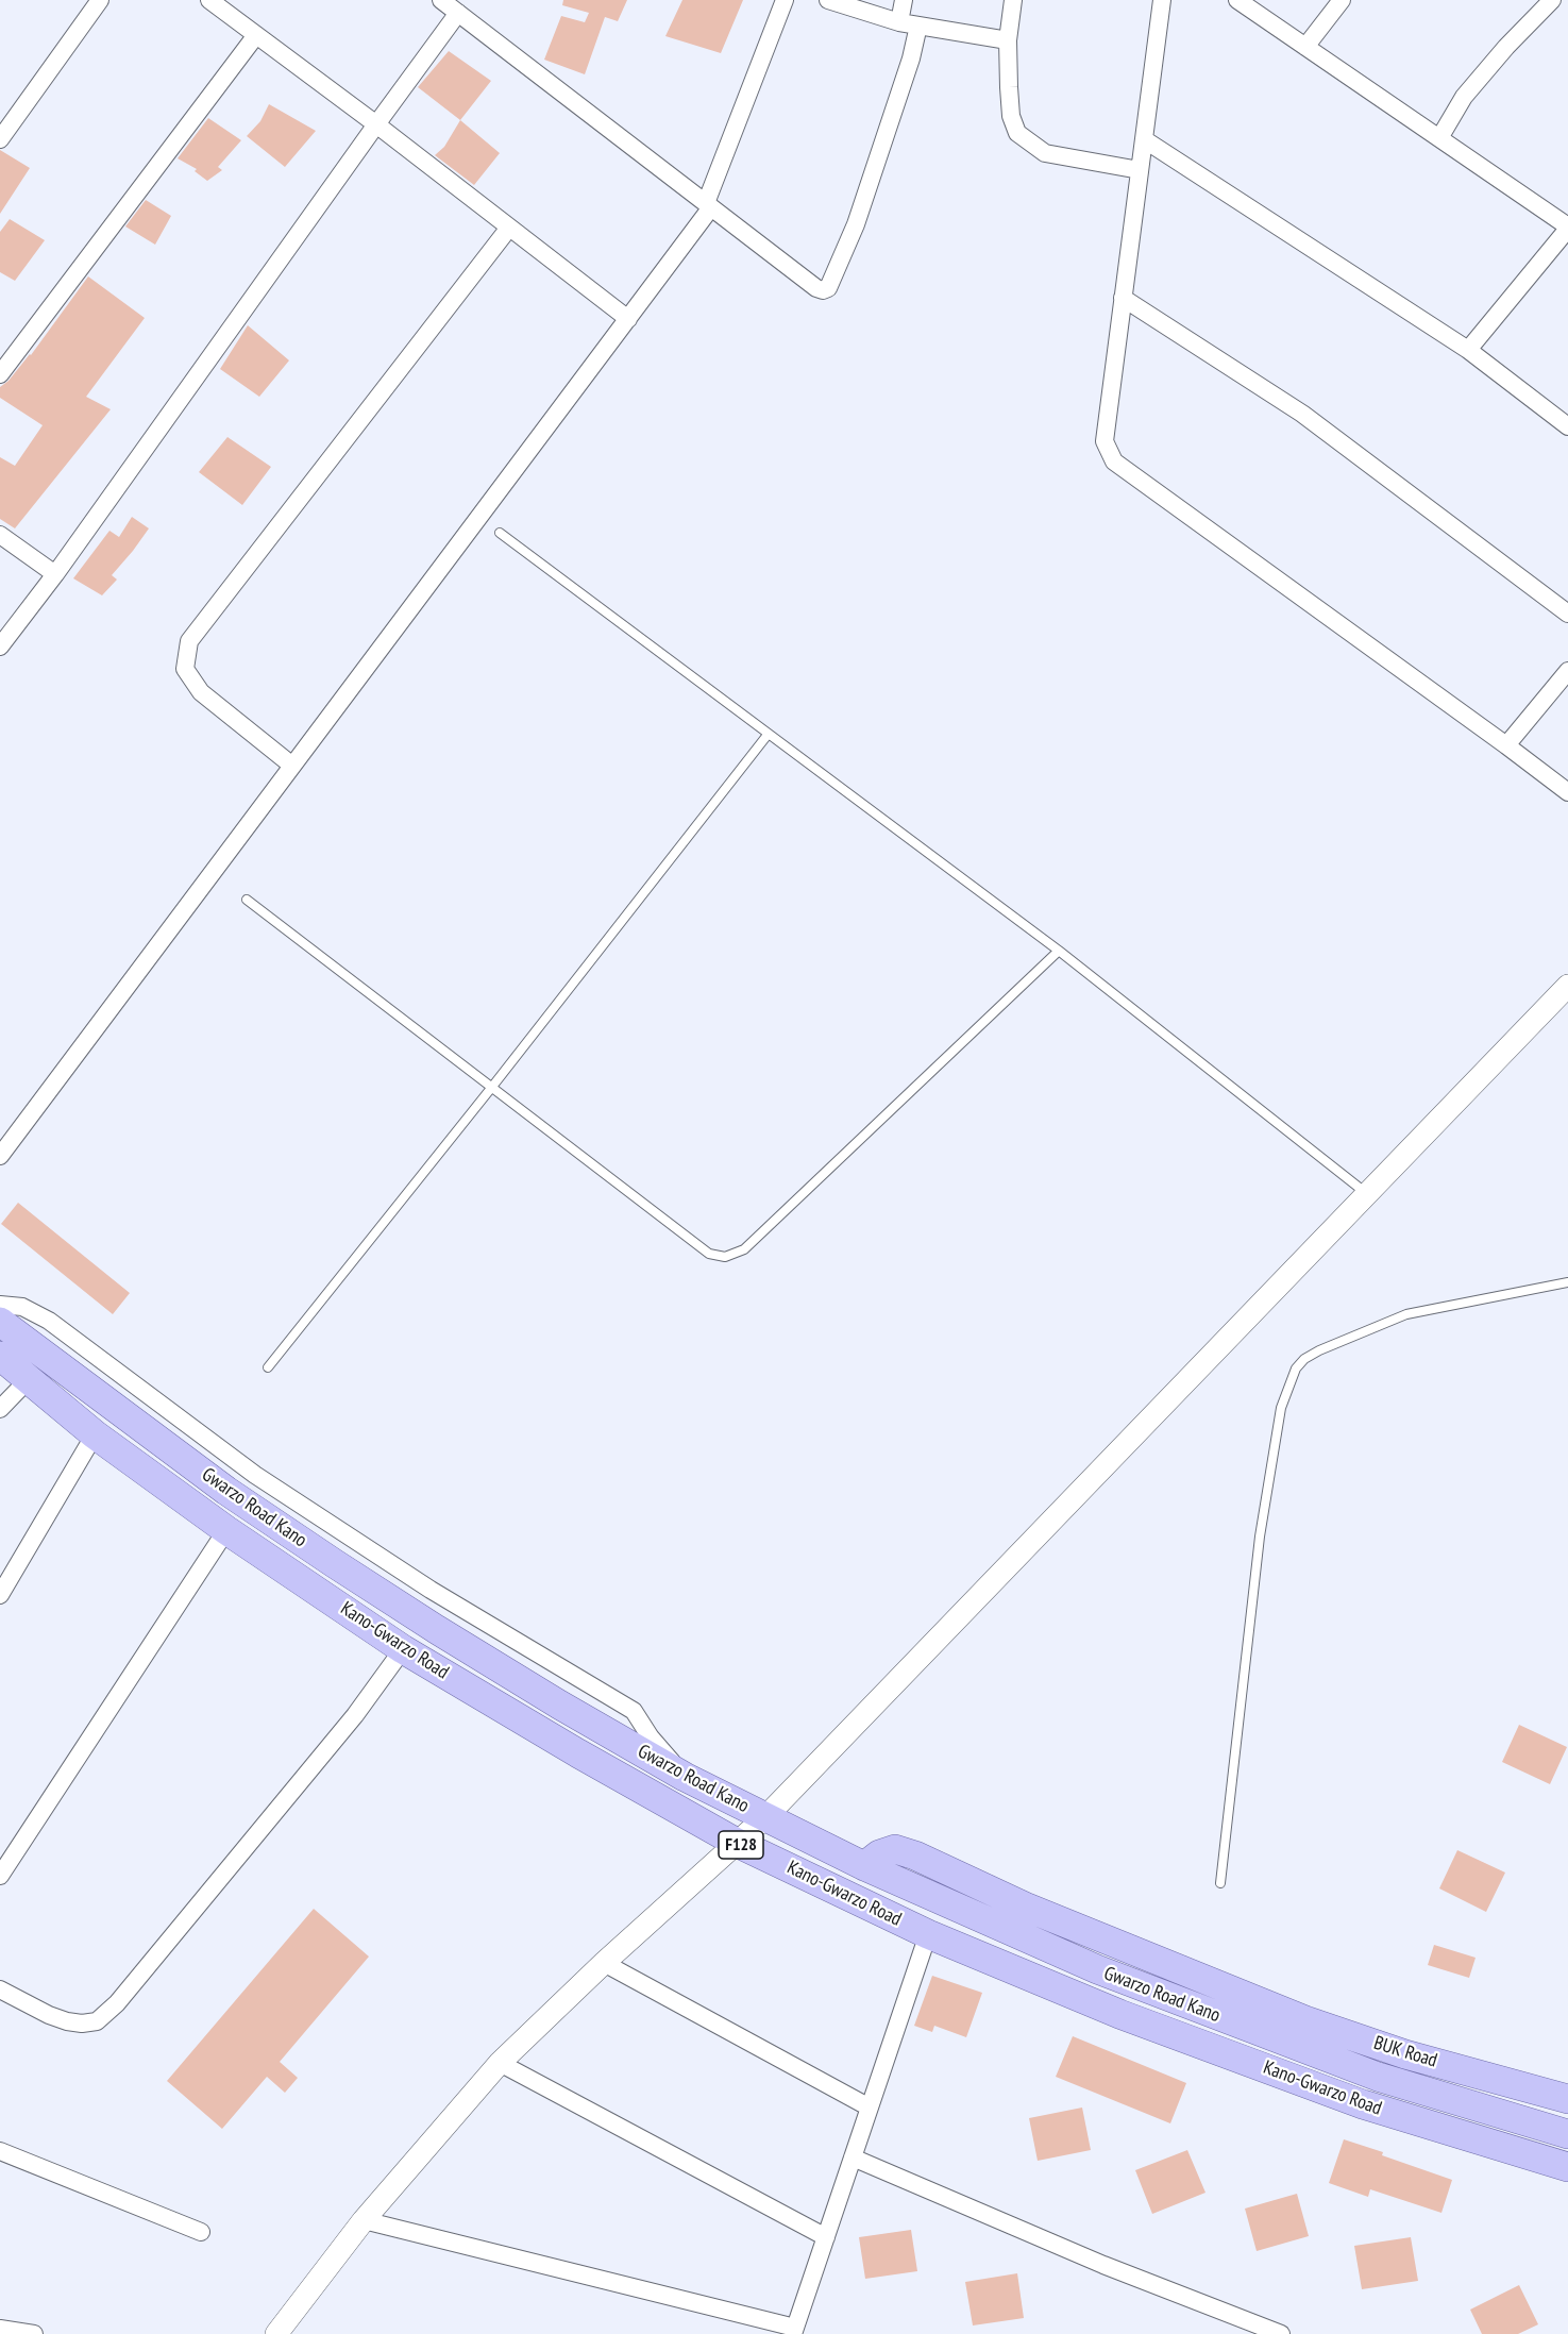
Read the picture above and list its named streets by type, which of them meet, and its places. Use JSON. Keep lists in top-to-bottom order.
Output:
{
  "streets": {
    "main road": [
      "Gwarzo Road Kano",
      "Kano-Gwarzo Road",
      "F128",
      "BUK Road"
    ]
  },
  "crossings": [
    ["Gwarzo Road Kano", "BUK Road"]
  ]
}
